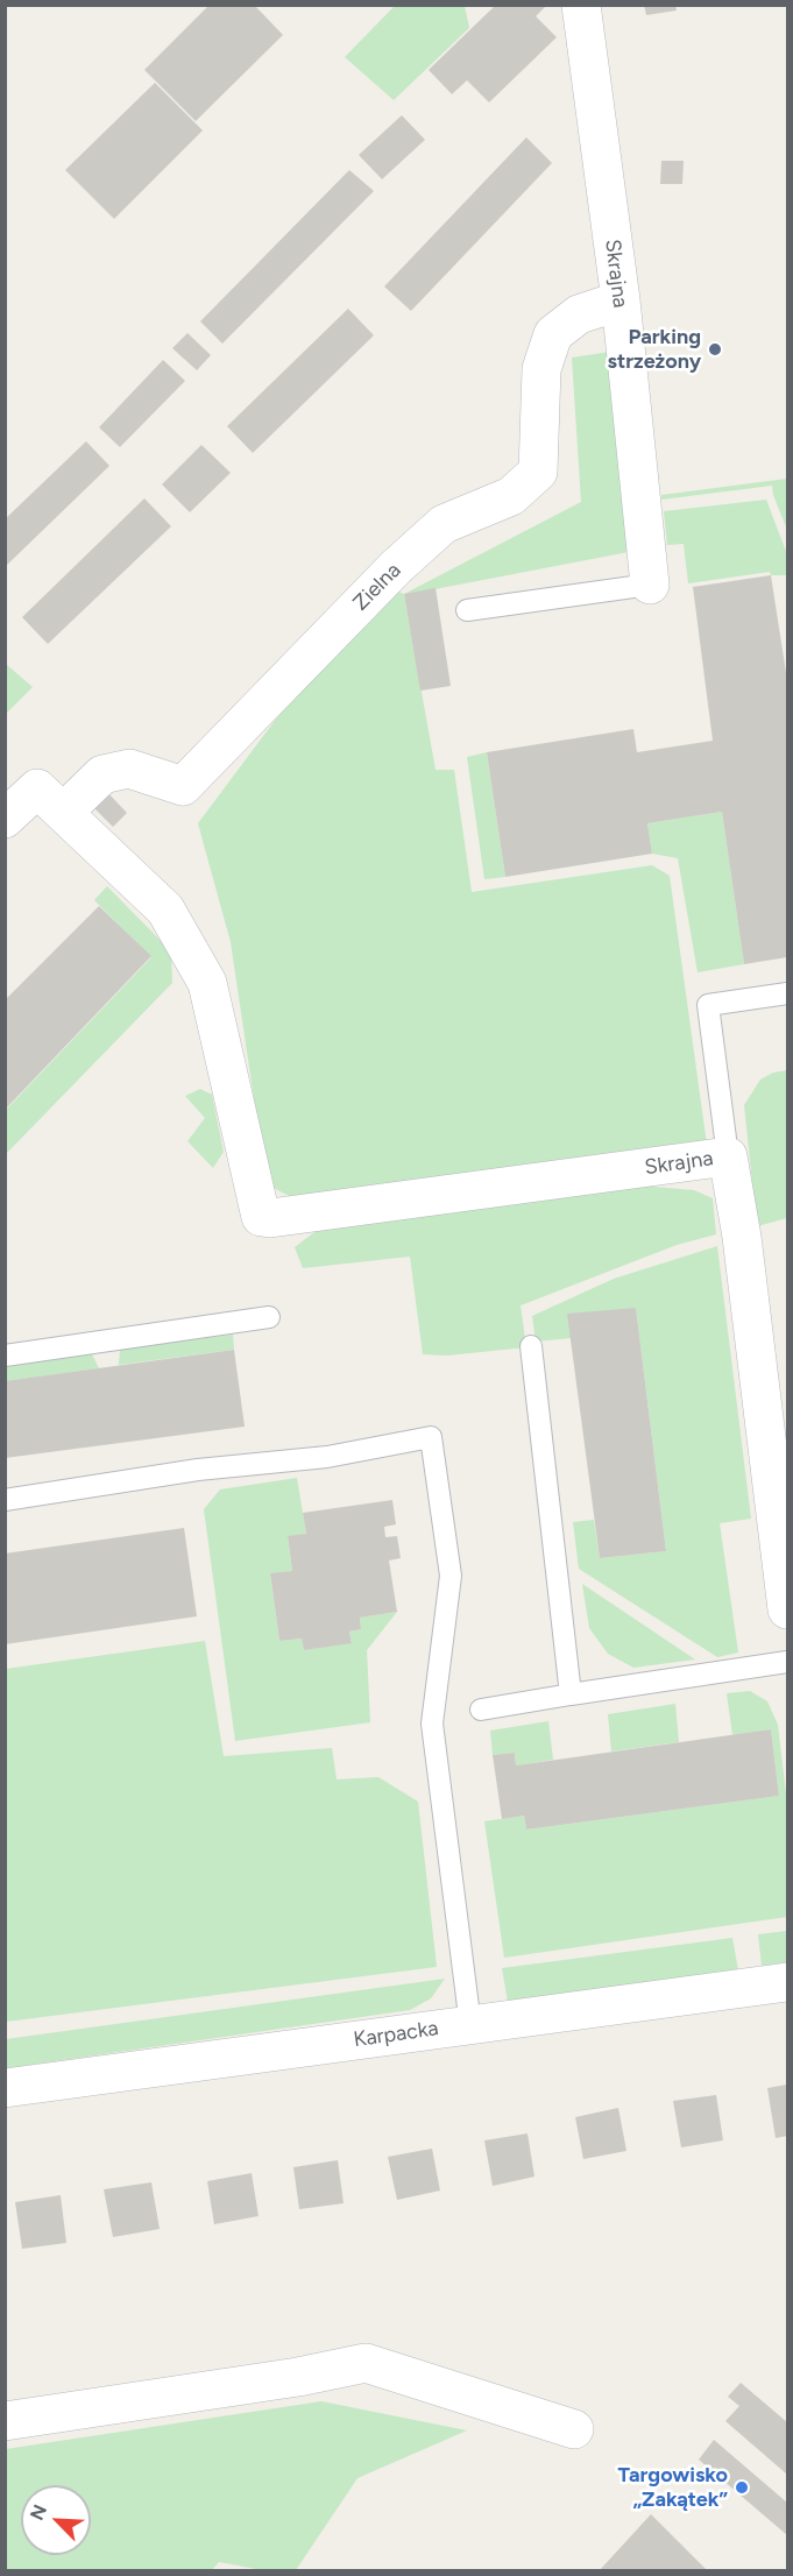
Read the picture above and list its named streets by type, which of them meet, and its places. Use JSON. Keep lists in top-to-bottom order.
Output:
{
  "streets": {
    "street": ["Skrajna", "Zielna", "Karpacka"]
  },
  "crossings": [
    ["Skrajna", "Zielna"]
  ],
  "places": ["Parking strzeżony", "Targowisko „Zakątek”"],
  "north": "top left"
}
